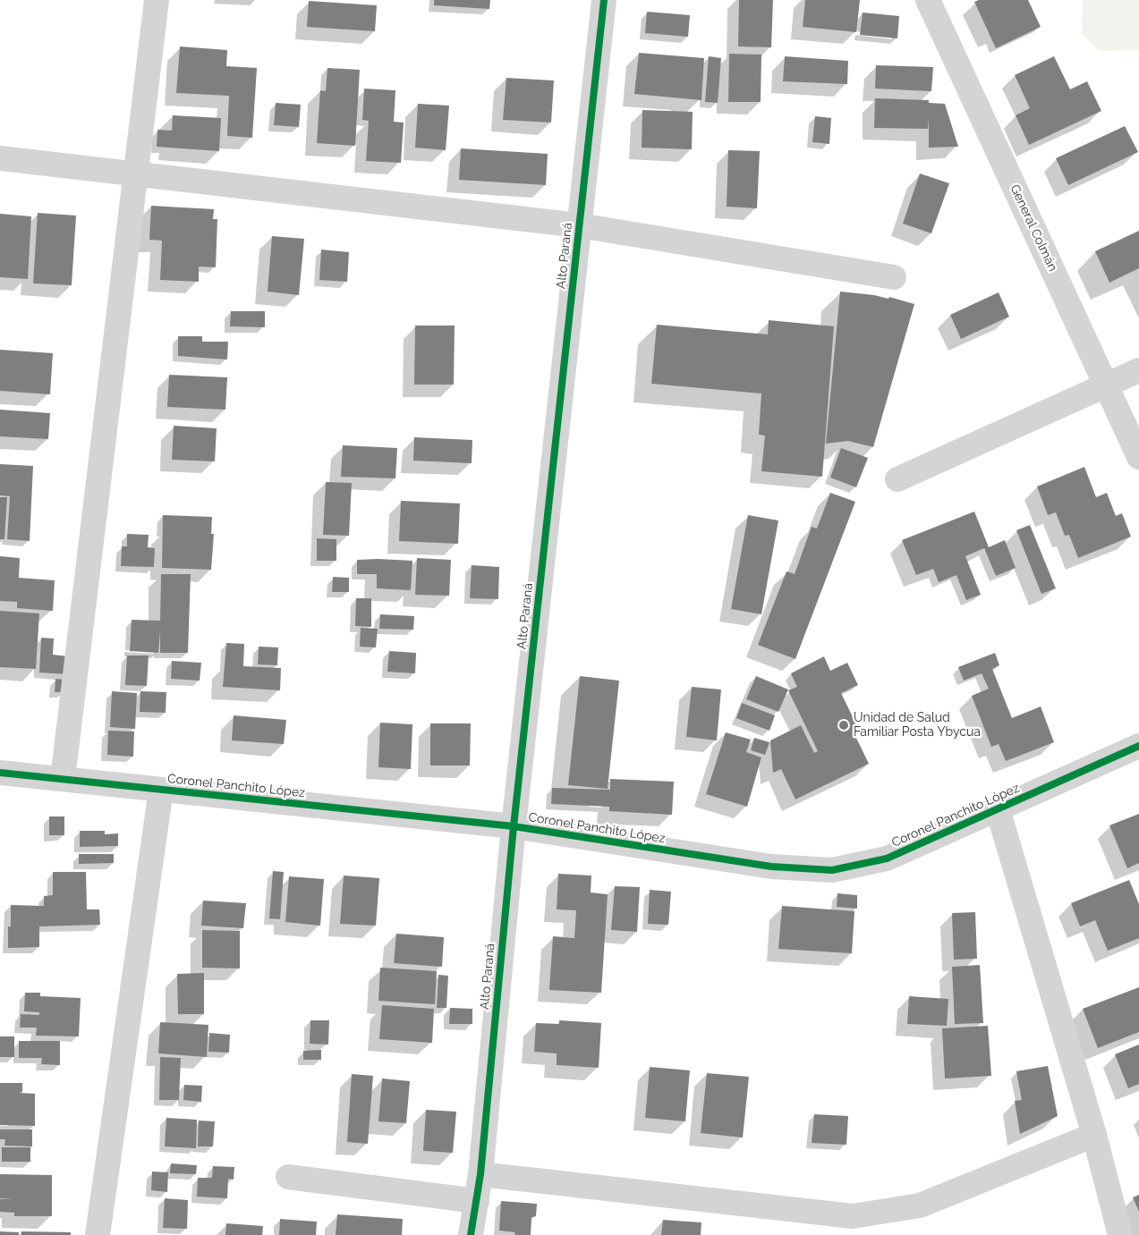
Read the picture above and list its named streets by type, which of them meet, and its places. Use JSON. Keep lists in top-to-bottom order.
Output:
{
  "streets": {
    "street": ["General Colmán", "Alto Paraná", "Coronel Panchito López"]
  },
  "crossings": [
    ["Alto Paraná", "Coronel Panchito López"]
  ],
  "places": ["Unidad de Salud Familiar Posta Ybycua"]
}
